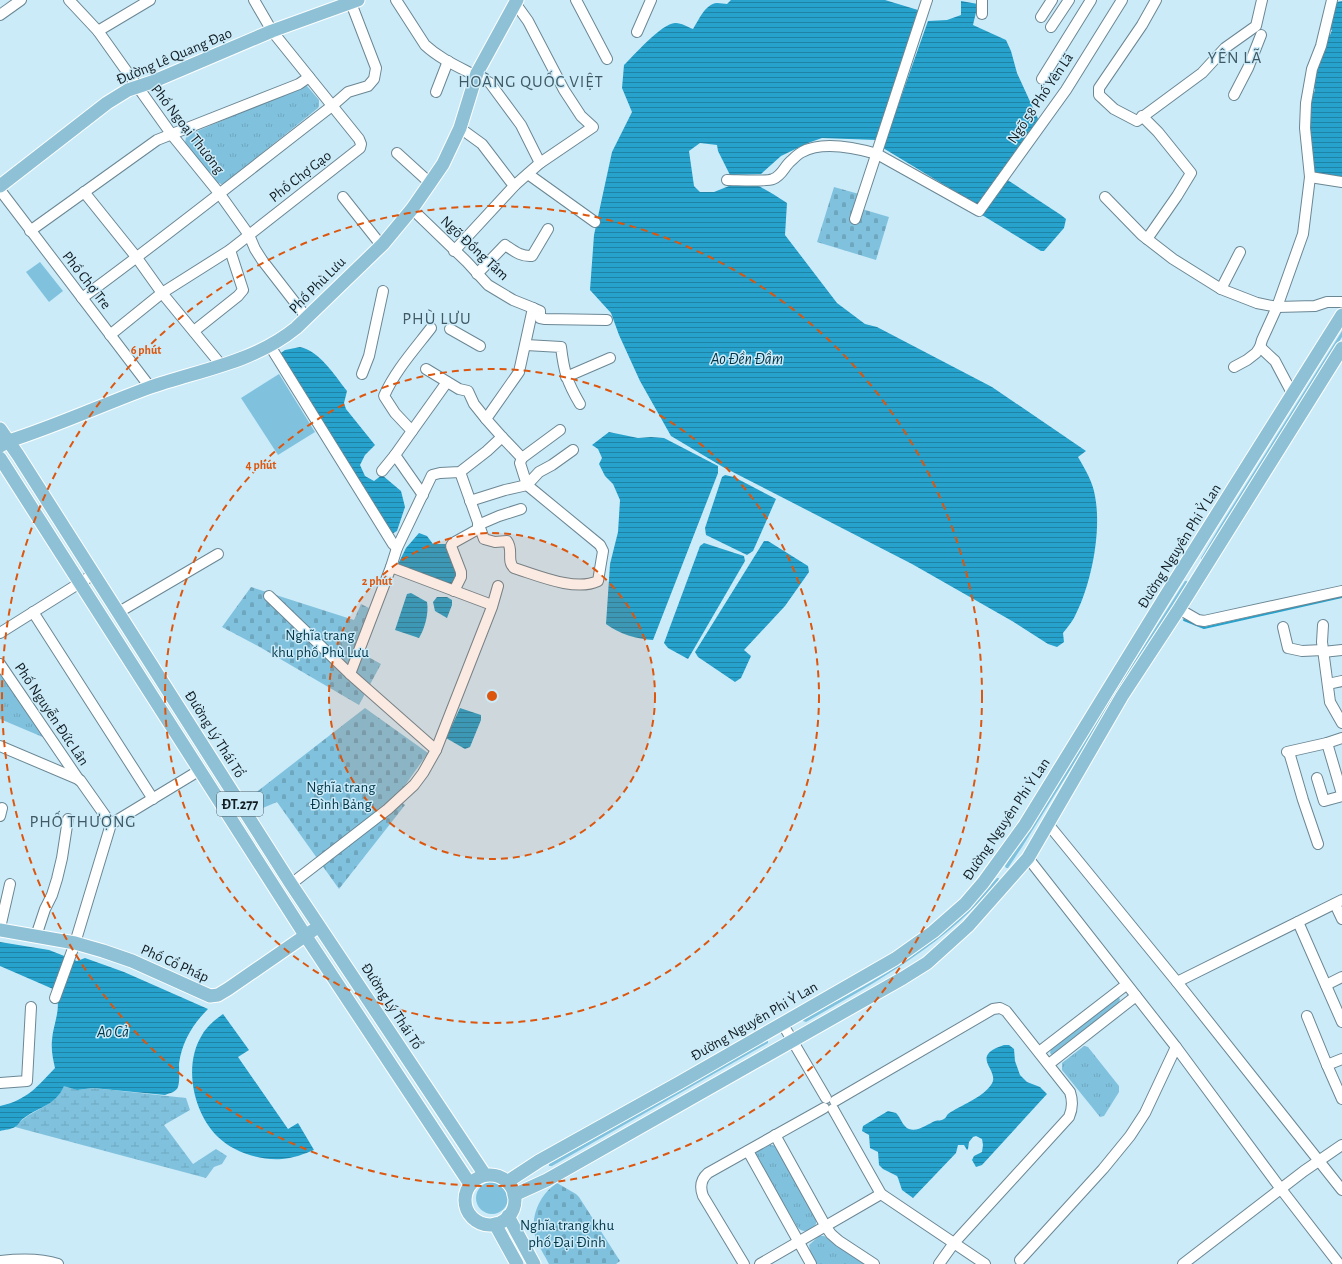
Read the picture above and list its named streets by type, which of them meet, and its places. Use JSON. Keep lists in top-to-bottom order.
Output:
{
  "streets": {
    "main road": [
      "Đường Lê Quang Đạo",
      "Phố Phù Lưu",
      "Đường Nguyên Phi Ỷ Lan",
      "Đường Lý Thái Tổ",
      "ĐT.277",
      "Phố Cổ Pháp"
    ],
    "street": [
      "Ngõ 58 Phố Yên Lã",
      "Phố Ngoại Thương",
      "Phố Chợ Gạo",
      "Ngõ Đồng Tâm",
      "Phố Chợ Tre",
      "Phố Nguyễn Đức Lân"
    ]
  },
  "crossings": [
    ["Đường Lê Quang Đạo", "Phố Ngoại Thương"],
    ["Đường Lê Quang Đạo", "Phố Chợ Gạo"],
    ["Phố Ngoại Thương", "Phố Chợ Gạo"],
    ["Phố Ngoại Thương", "Phố Phù Lưu"],
    ["Phố Chợ Gạo", "Phố Chợ Tre"],
    ["Ngõ Đồng Tâm", "Phố Phù Lưu"],
    ["Phố Chợ Tre", "Phố Phù Lưu"],
    ["Phố Phù Lưu", "Đường Lý Thái Tổ"],
    ["Đường Nguyên Phi Ỷ Lan", "Đường Lý Thái Tổ"],
    ["Đường Lý Thái Tổ", "Phố Cổ Pháp"]
  ],
  "districts": [
    "YÊN LÃ",
    "HOÀNG QUỐC VIỆT",
    "PHÙ LƯU",
    "PHỐ THƯỢNG"
  ],
  "water": ["Ao Đền Đầm", "Ao Cả"],
  "parks": ["Nghĩa trang khu phố Phù Lưu", "Nghĩa trang Đình Bảng", "Nghĩa trang khu phố Đại Đình"],
  "rings": ["6 phút", "4 phút", "2 phút"]
}
